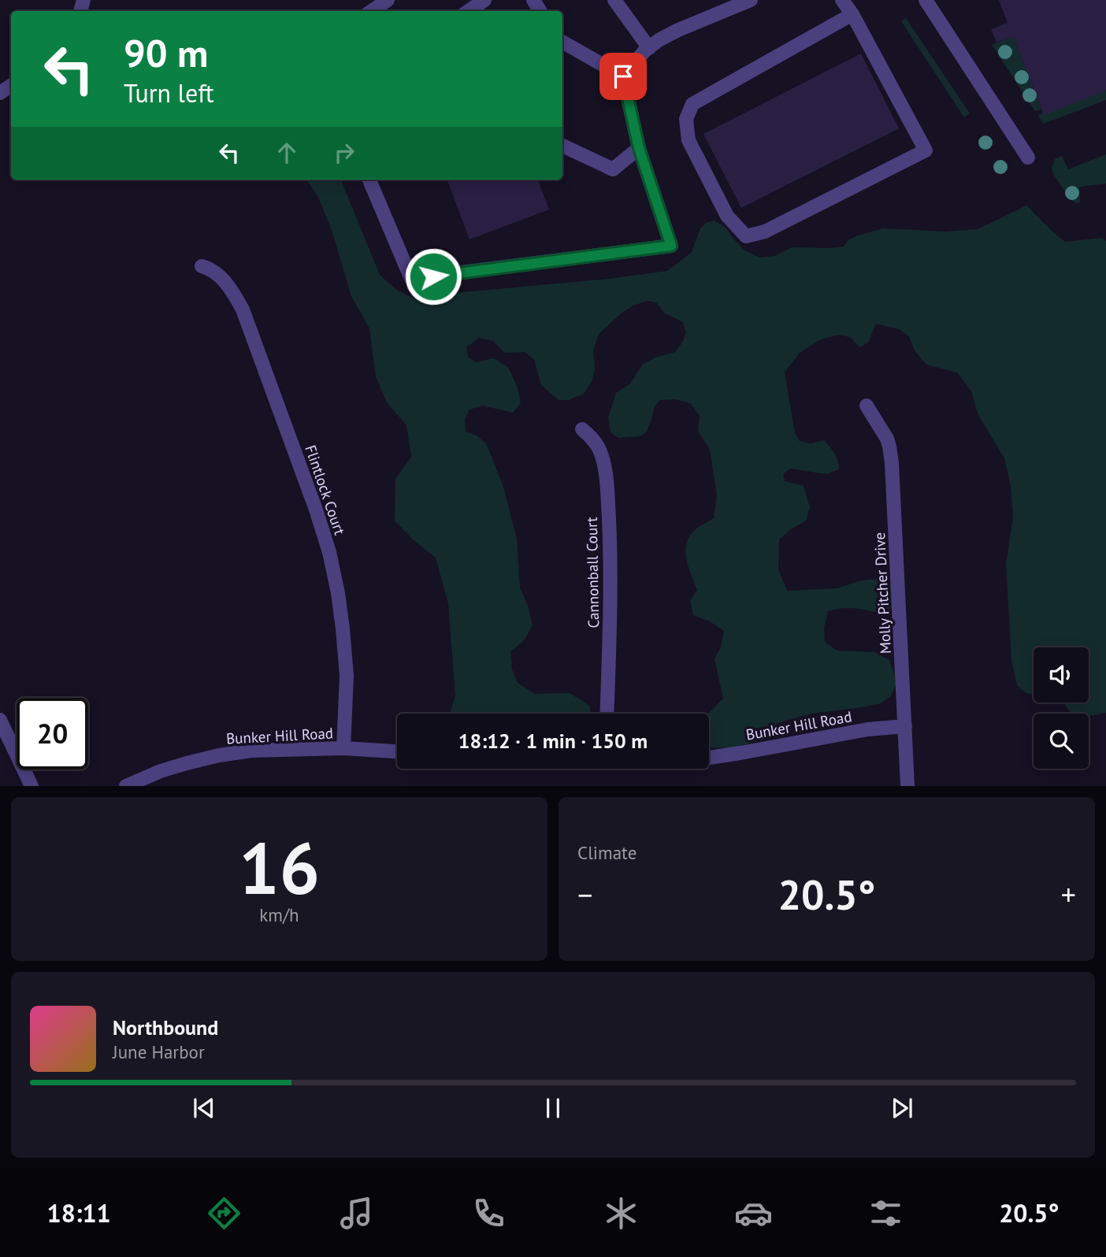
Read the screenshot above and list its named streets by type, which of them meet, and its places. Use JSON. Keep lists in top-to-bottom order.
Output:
{
  "streets": {
    "street": [
      "Flintlock Court",
      "Cannonball Court",
      "Molly Pitcher Drive",
      "Bunker Hill Road"
    ]
  },
  "crossings": [
    ["Flintlock Court", "Bunker Hill Road"],
    ["Molly Pitcher Drive", "Bunker Hill Road"]
  ],
  "page": {
    "turn": ["90 m", "Turn left"],
    "limit": "20",
    "trip": "18:12 · 1 min · 150 m",
    "tile": [
      ["16", "km/h"],
      "Climate"
    ],
    "heat": ["−", "20.5°", "+"],
    "song": ["Northbound", "June Harbor"],
    "tabs": ["18:11", "20.5°"]
  }
}
